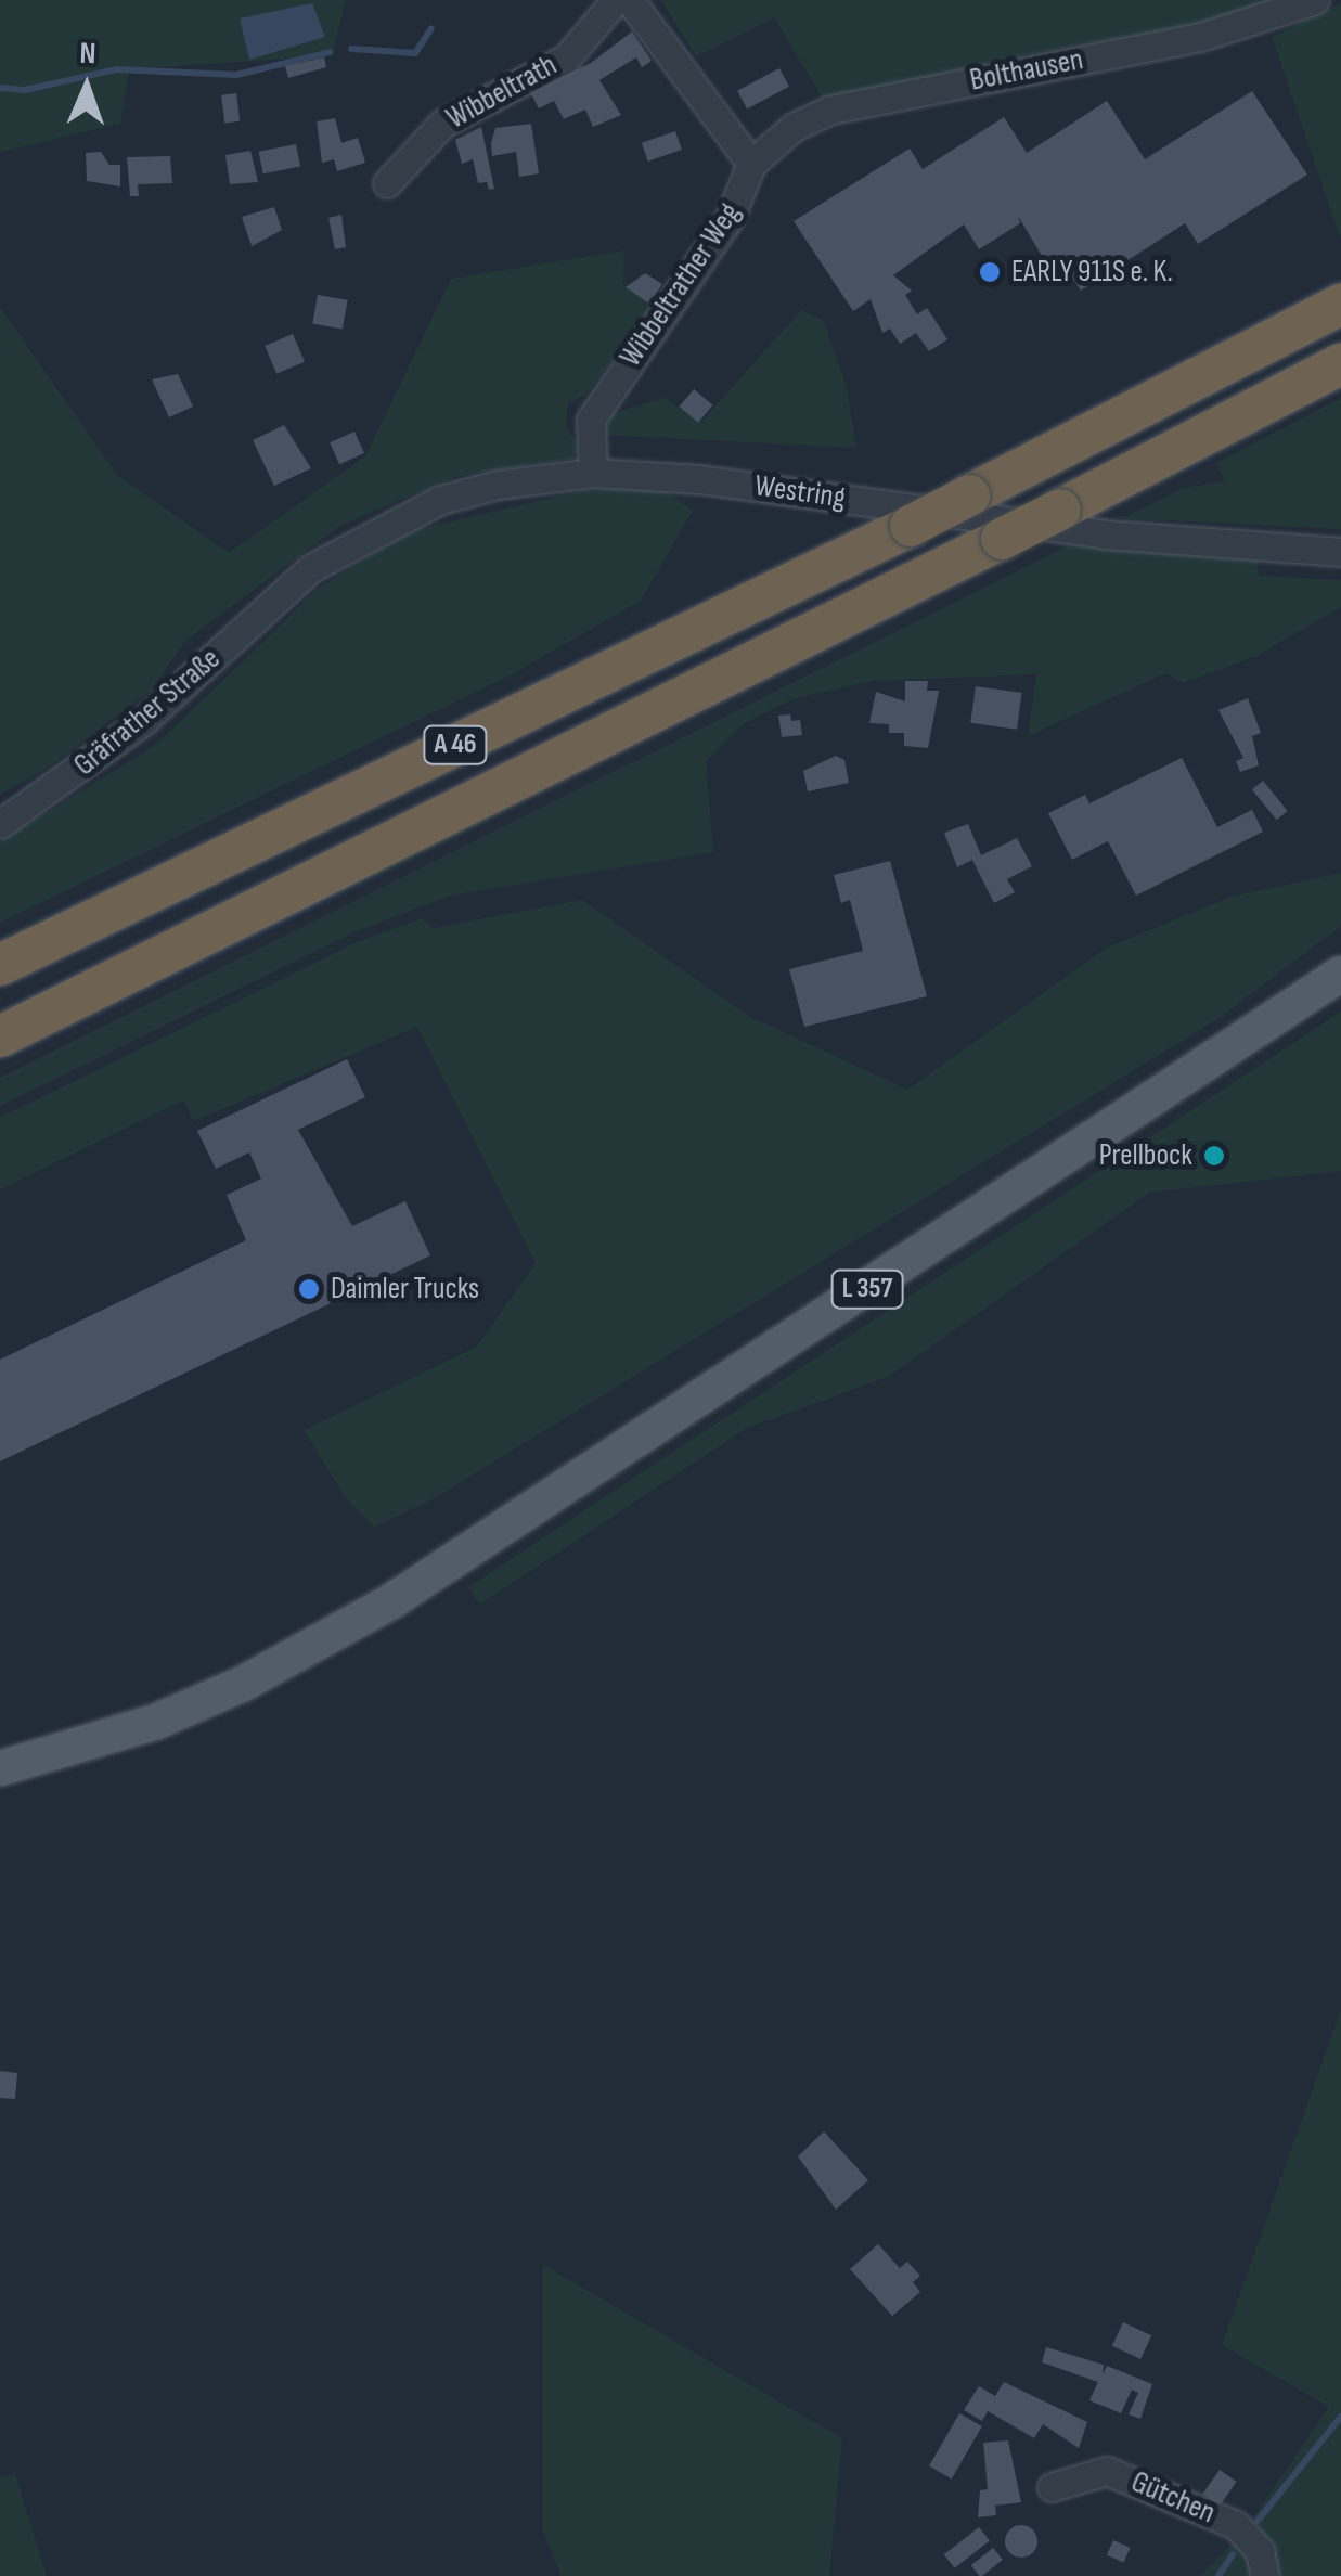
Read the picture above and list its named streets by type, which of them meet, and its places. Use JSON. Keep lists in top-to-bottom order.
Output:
{
  "streets": {
    "highway": ["A 46"],
    "main road": ["L 357"],
    "street": [
      "Bolthausen",
      "Wibbeltrath",
      "Wibbeltrather Weg",
      "Westring",
      "Gräfrather Straße",
      "Gütchen"
    ]
  },
  "crossings": [
    ["Bolthausen", "Wibbeltrather Weg"],
    ["Wibbeltrather Weg", "Westring"],
    ["Westring", "Gräfrather Straße"]
  ],
  "places": ["EARLY 911S e. K.", "Prellbock", "Daimler Trucks"],
  "north": "top"
}
